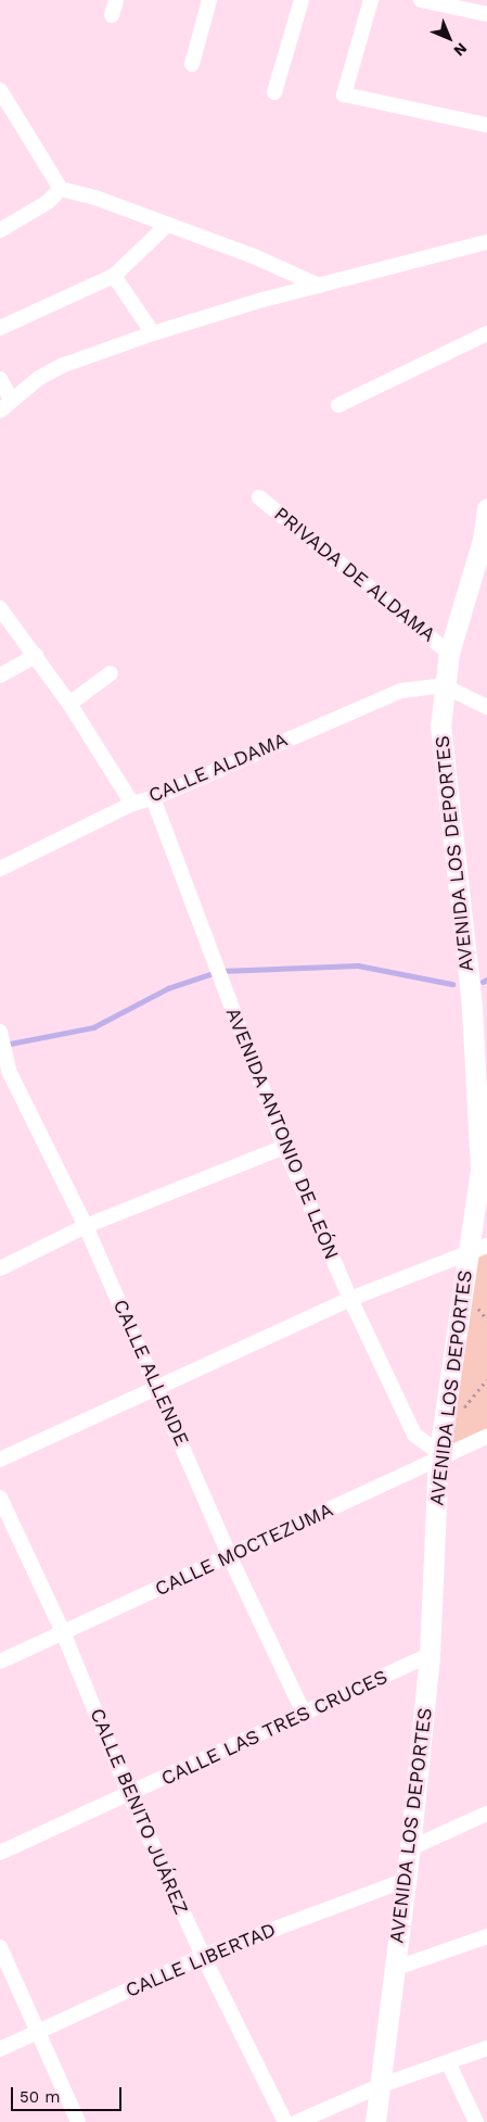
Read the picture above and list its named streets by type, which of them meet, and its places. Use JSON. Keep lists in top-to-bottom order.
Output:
{
  "streets": {
    "street": [
      "PRIVADA DE ALDAMA",
      "CALLE ALDAMA",
      "AVENIDA LOS DEPORTES",
      "AVENIDA ANTONIO DE LEÓN",
      "CALLE ALLENDE",
      "CALLE MOCTEZUMA",
      "CALLE LAS TRES CRUCES",
      "CALLE BENITO JUÁREZ",
      "CALLE LIBERTAD"
    ]
  },
  "crossings": [
    ["PRIVADA DE ALDAMA", "AVENIDA LOS DEPORTES"],
    ["CALLE ALDAMA", "AVENIDA LOS DEPORTES"],
    ["CALLE ALDAMA", "AVENIDA ANTONIO DE LEÓN"],
    ["AVENIDA LOS DEPORTES", "AVENIDA ANTONIO DE LEÓN"],
    ["AVENIDA LOS DEPORTES", "CALLE MOCTEZUMA"],
    ["AVENIDA LOS DEPORTES", "CALLE LAS TRES CRUCES"],
    ["AVENIDA LOS DEPORTES", "CALLE LIBERTAD"],
    ["AVENIDA ANTONIO DE LEÓN", "CALLE MOCTEZUMA"],
    ["CALLE ALLENDE", "CALLE MOCTEZUMA"],
    ["CALLE ALLENDE", "CALLE LAS TRES CRUCES"],
    ["CALLE MOCTEZUMA", "CALLE BENITO JUÁREZ"],
    ["CALLE LAS TRES CRUCES", "CALLE BENITO JUÁREZ"],
    ["CALLE BENITO JUÁREZ", "CALLE LIBERTAD"]
  ],
  "scale_bar": "50 m",
  "north": "bottom right"
}
